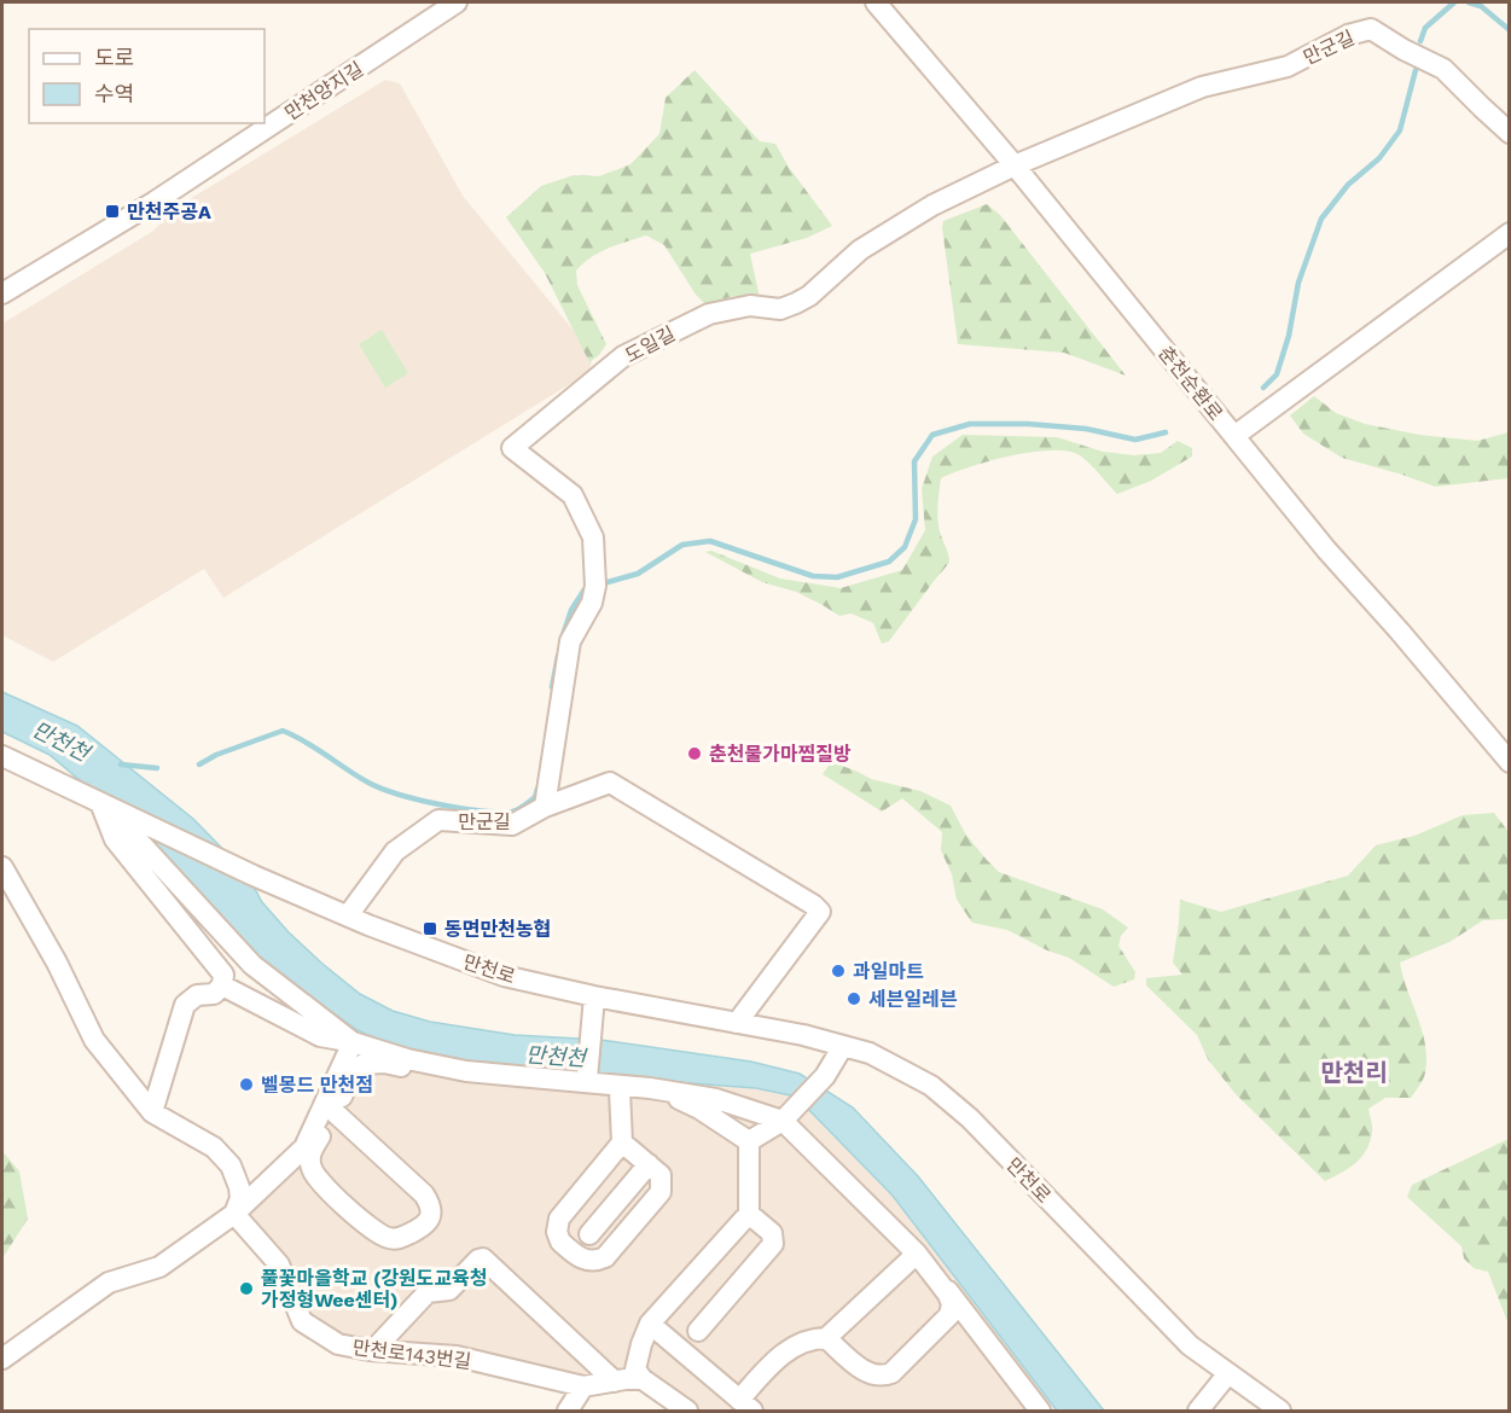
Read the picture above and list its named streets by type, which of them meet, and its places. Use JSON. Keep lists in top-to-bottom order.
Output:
{
  "streets": {
    "street": [
      "만군길",
      "만천양지길",
      "도일길",
      "춘천순환로",
      "만천로",
      "만천로143번길"
    ]
  },
  "crossings": [
    ["만군길", "도일길"],
    ["만군길", "만천로"],
    ["도일길", "춘천순환로"]
  ],
  "districts": ["만천리"],
  "water": ["만천천"],
  "places": {
    "transit": ["만천주공A", "동면만천농협"],
    "other": [
      "춘천물가마찜질방",
      "과일마트",
      "세븐일레븐",
      "벨몽드 만천점",
      "풀꽃마을학교 (강원도교육청 가정형Wee센터)"
    ]
  },
  "legend": ["도로", "수역"]
}
